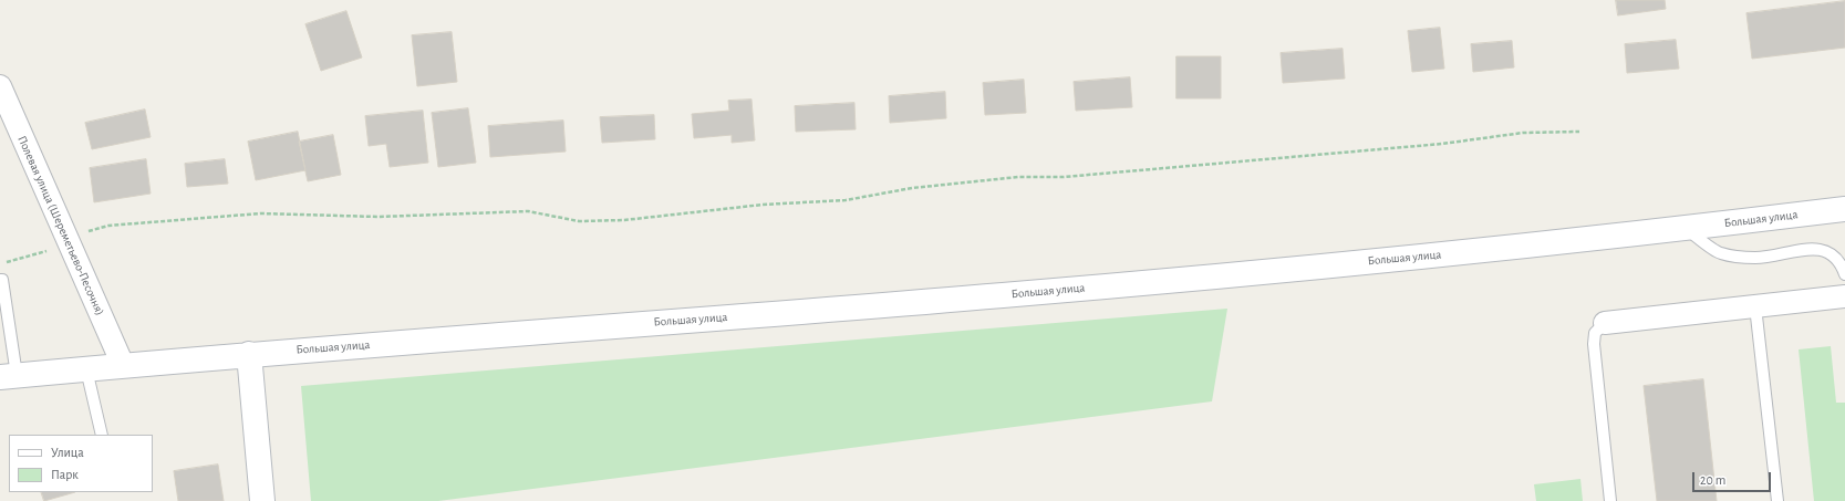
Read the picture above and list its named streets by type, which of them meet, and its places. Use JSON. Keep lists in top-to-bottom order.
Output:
{
  "streets": {
    "street": ["Большая улица", "Полевая улица (Шереметьево-Песочня)"]
  },
  "crossings": [
    ["Большая улица", "Полевая улица (Шереметьево-Песочня)"]
  ],
  "legend": ["Улица", "Парк"],
  "scale_bar": "20 m"
}
